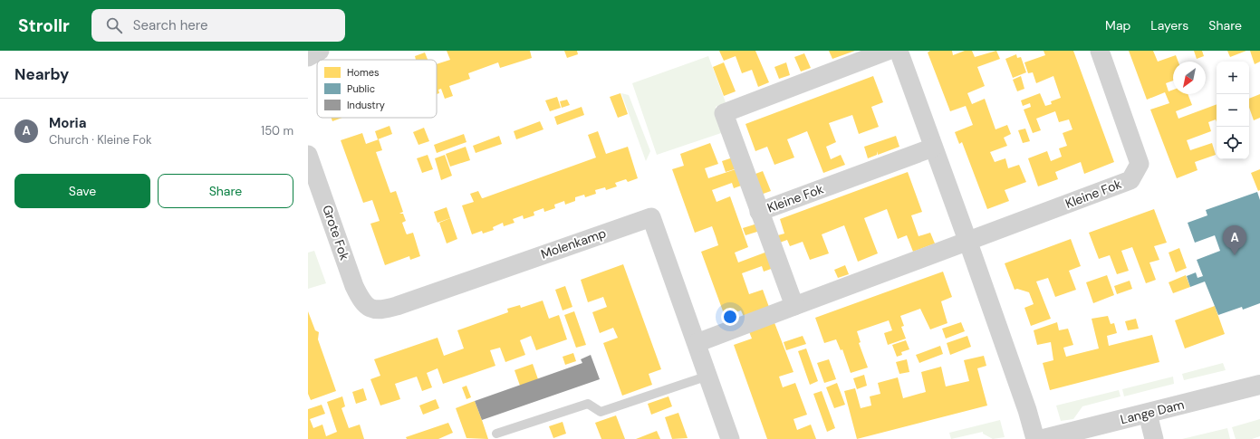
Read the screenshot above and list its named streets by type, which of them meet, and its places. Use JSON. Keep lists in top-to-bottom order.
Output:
{
  "streets": {
    "street": [
      "Kleine Fok",
      "Grote Fok",
      "Molenkamp",
      "Lange Dam"
    ]
  },
  "crossings": [
    ["Grote Fok", "Molenkamp"]
  ],
  "legend": ["Homes", "Public", "Industry"],
  "north": "bottom left",
  "page": {
    "header": "Strollr",
    "search": "Search here",
    "nav": ["Map", "Layers", "Share"],
    "heading": "Nearby",
    "map_buttons": ["+", "−"],
    "list": [
      {
        "mark": "A",
        "name": "Moria",
        "note": "Church · Kleine Fok",
        "value": "150 m"
      }
    ],
    "buttons": ["Save", "Share"],
    "pins": "A"
  }
}
